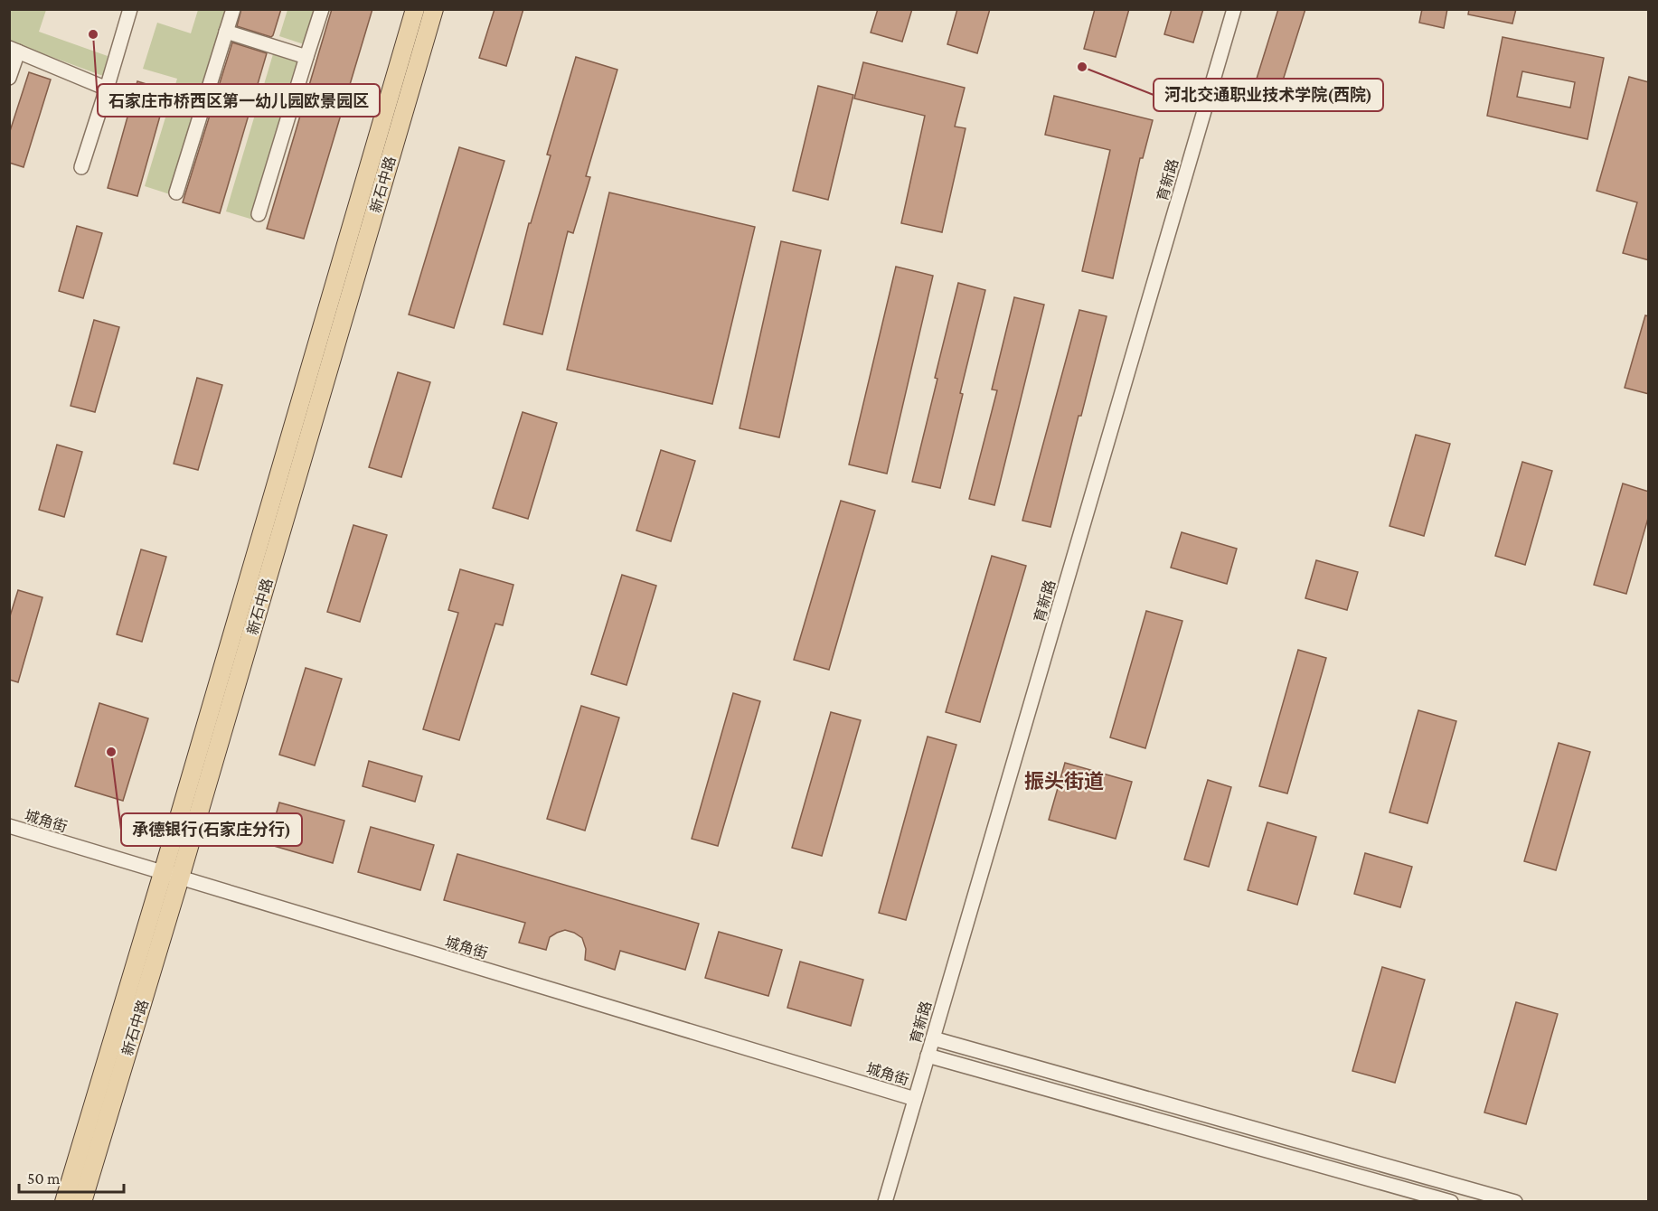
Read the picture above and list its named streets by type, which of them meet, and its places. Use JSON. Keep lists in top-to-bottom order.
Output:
{
  "streets": {
    "main road": ["新石中路"],
    "street": ["育新路", "城角街"]
  },
  "crossings": [
    ["育新路", "城角街"],
    ["新石中路", "城角街"]
  ],
  "districts": ["振头街道"],
  "places": ["石家庄市桥西区第一幼儿园欧景园区", "河北交通职业技术学院(西院)", "承德银行(石家庄分行)"],
  "scale_bar": "50 m"
}
